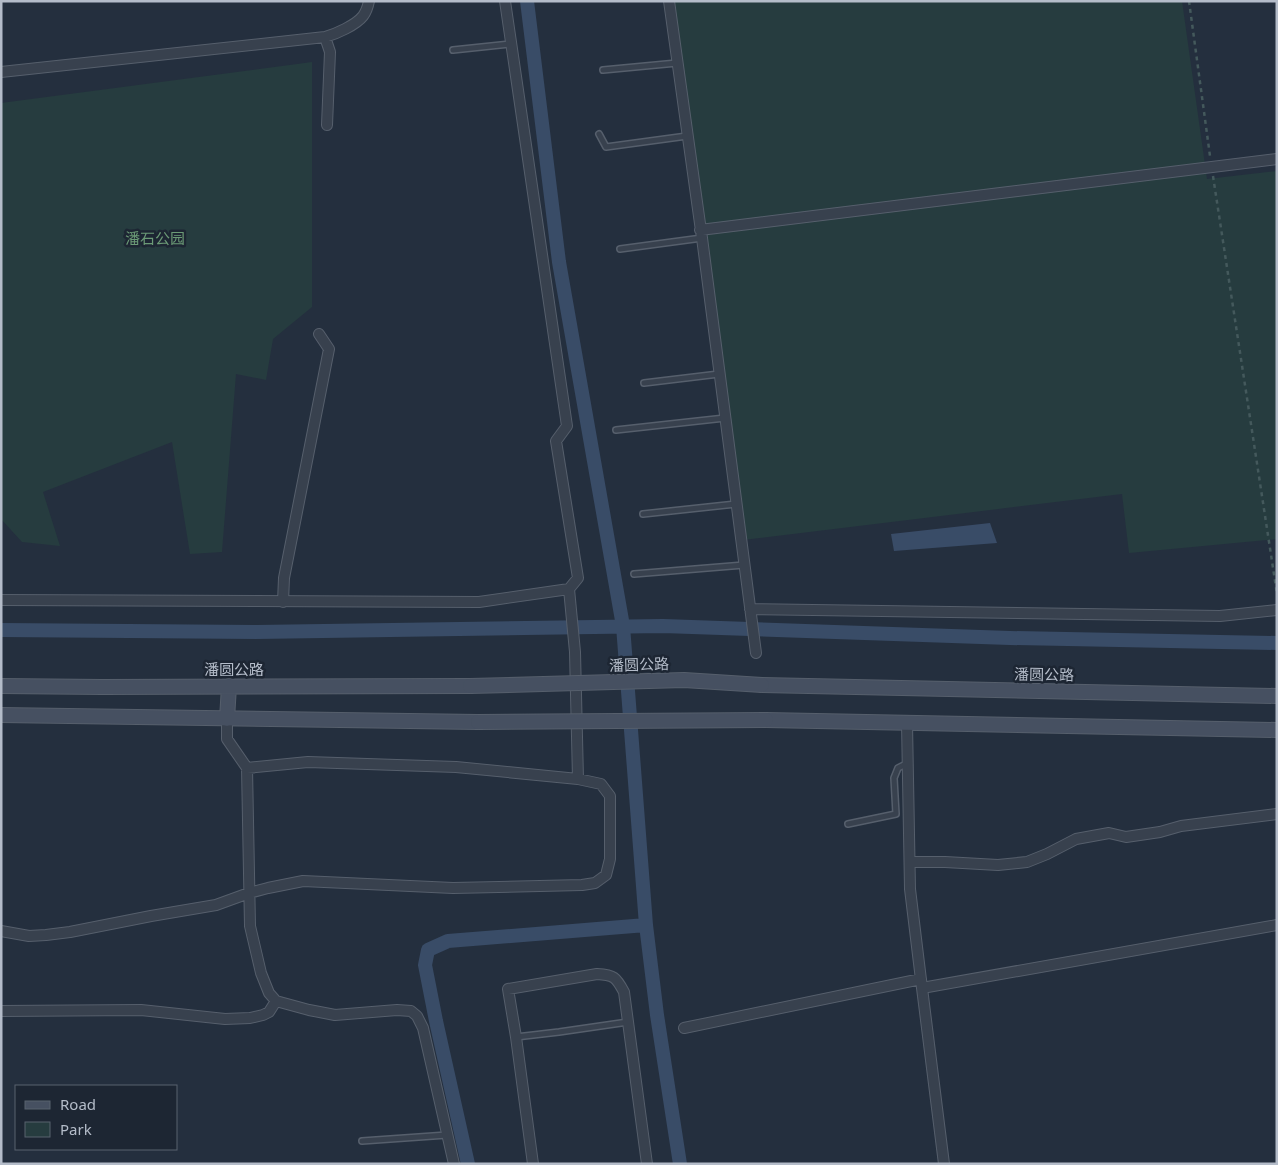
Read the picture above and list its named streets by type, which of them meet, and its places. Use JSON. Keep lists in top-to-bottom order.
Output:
{
  "streets": {
    "main road": ["潘圆公路"]
  },
  "parks": ["潘石公园"],
  "legend": ["Road", "Park"]
}
